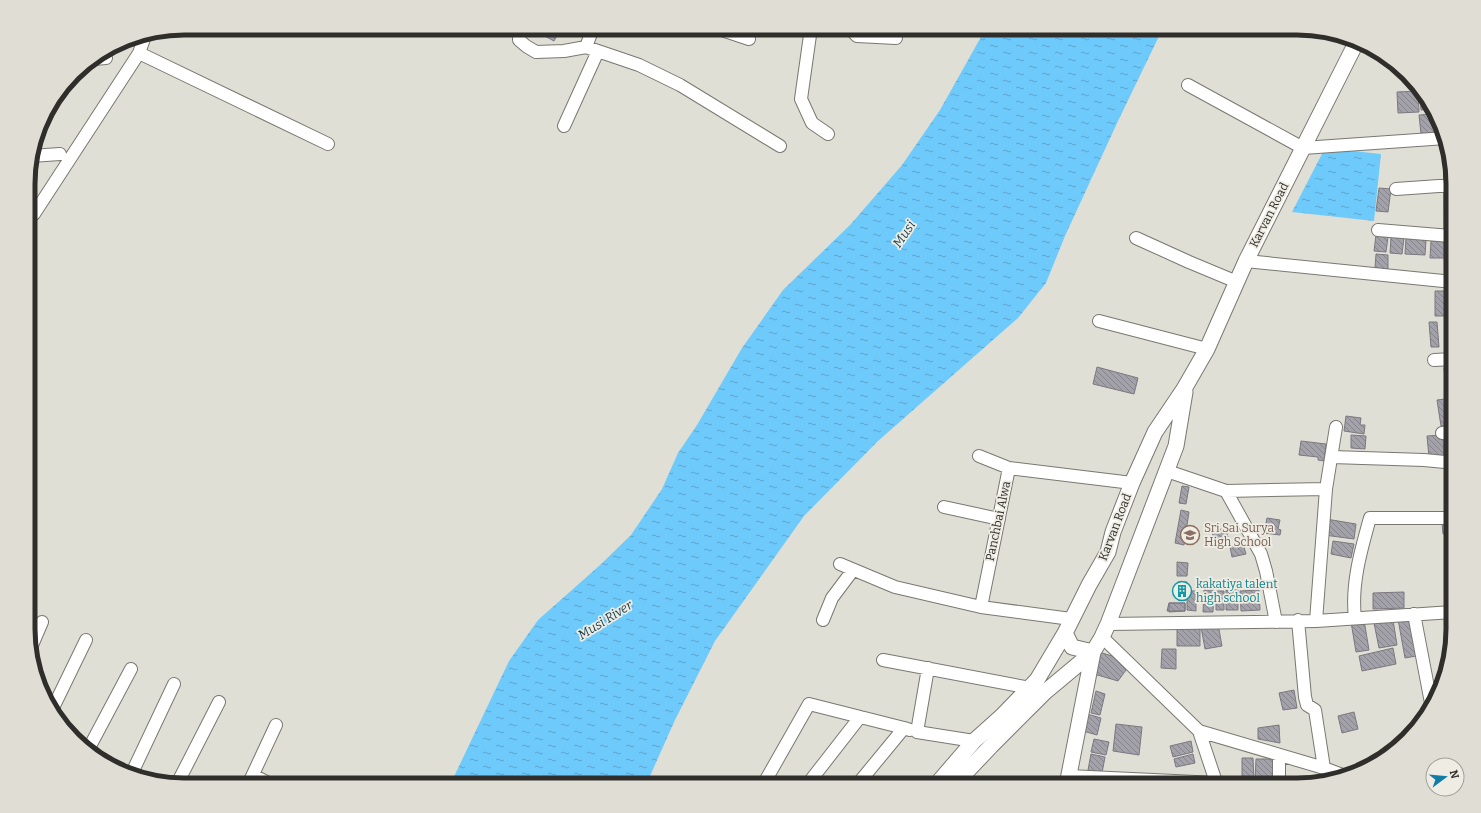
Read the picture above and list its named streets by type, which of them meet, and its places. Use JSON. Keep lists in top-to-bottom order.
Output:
{
  "streets": {
    "street": ["Karvan Road", "Panchbai Alwa"]
  },
  "crossings": [
    ["Karvan Road", "Panchbai Alwa"]
  ],
  "water": ["Musi", "Musi River"],
  "places": {
    "school or university": ["Sri Sai Surya High School"],
    "building": ["kakatiya talent high school"]
  },
  "north": "right"
}
